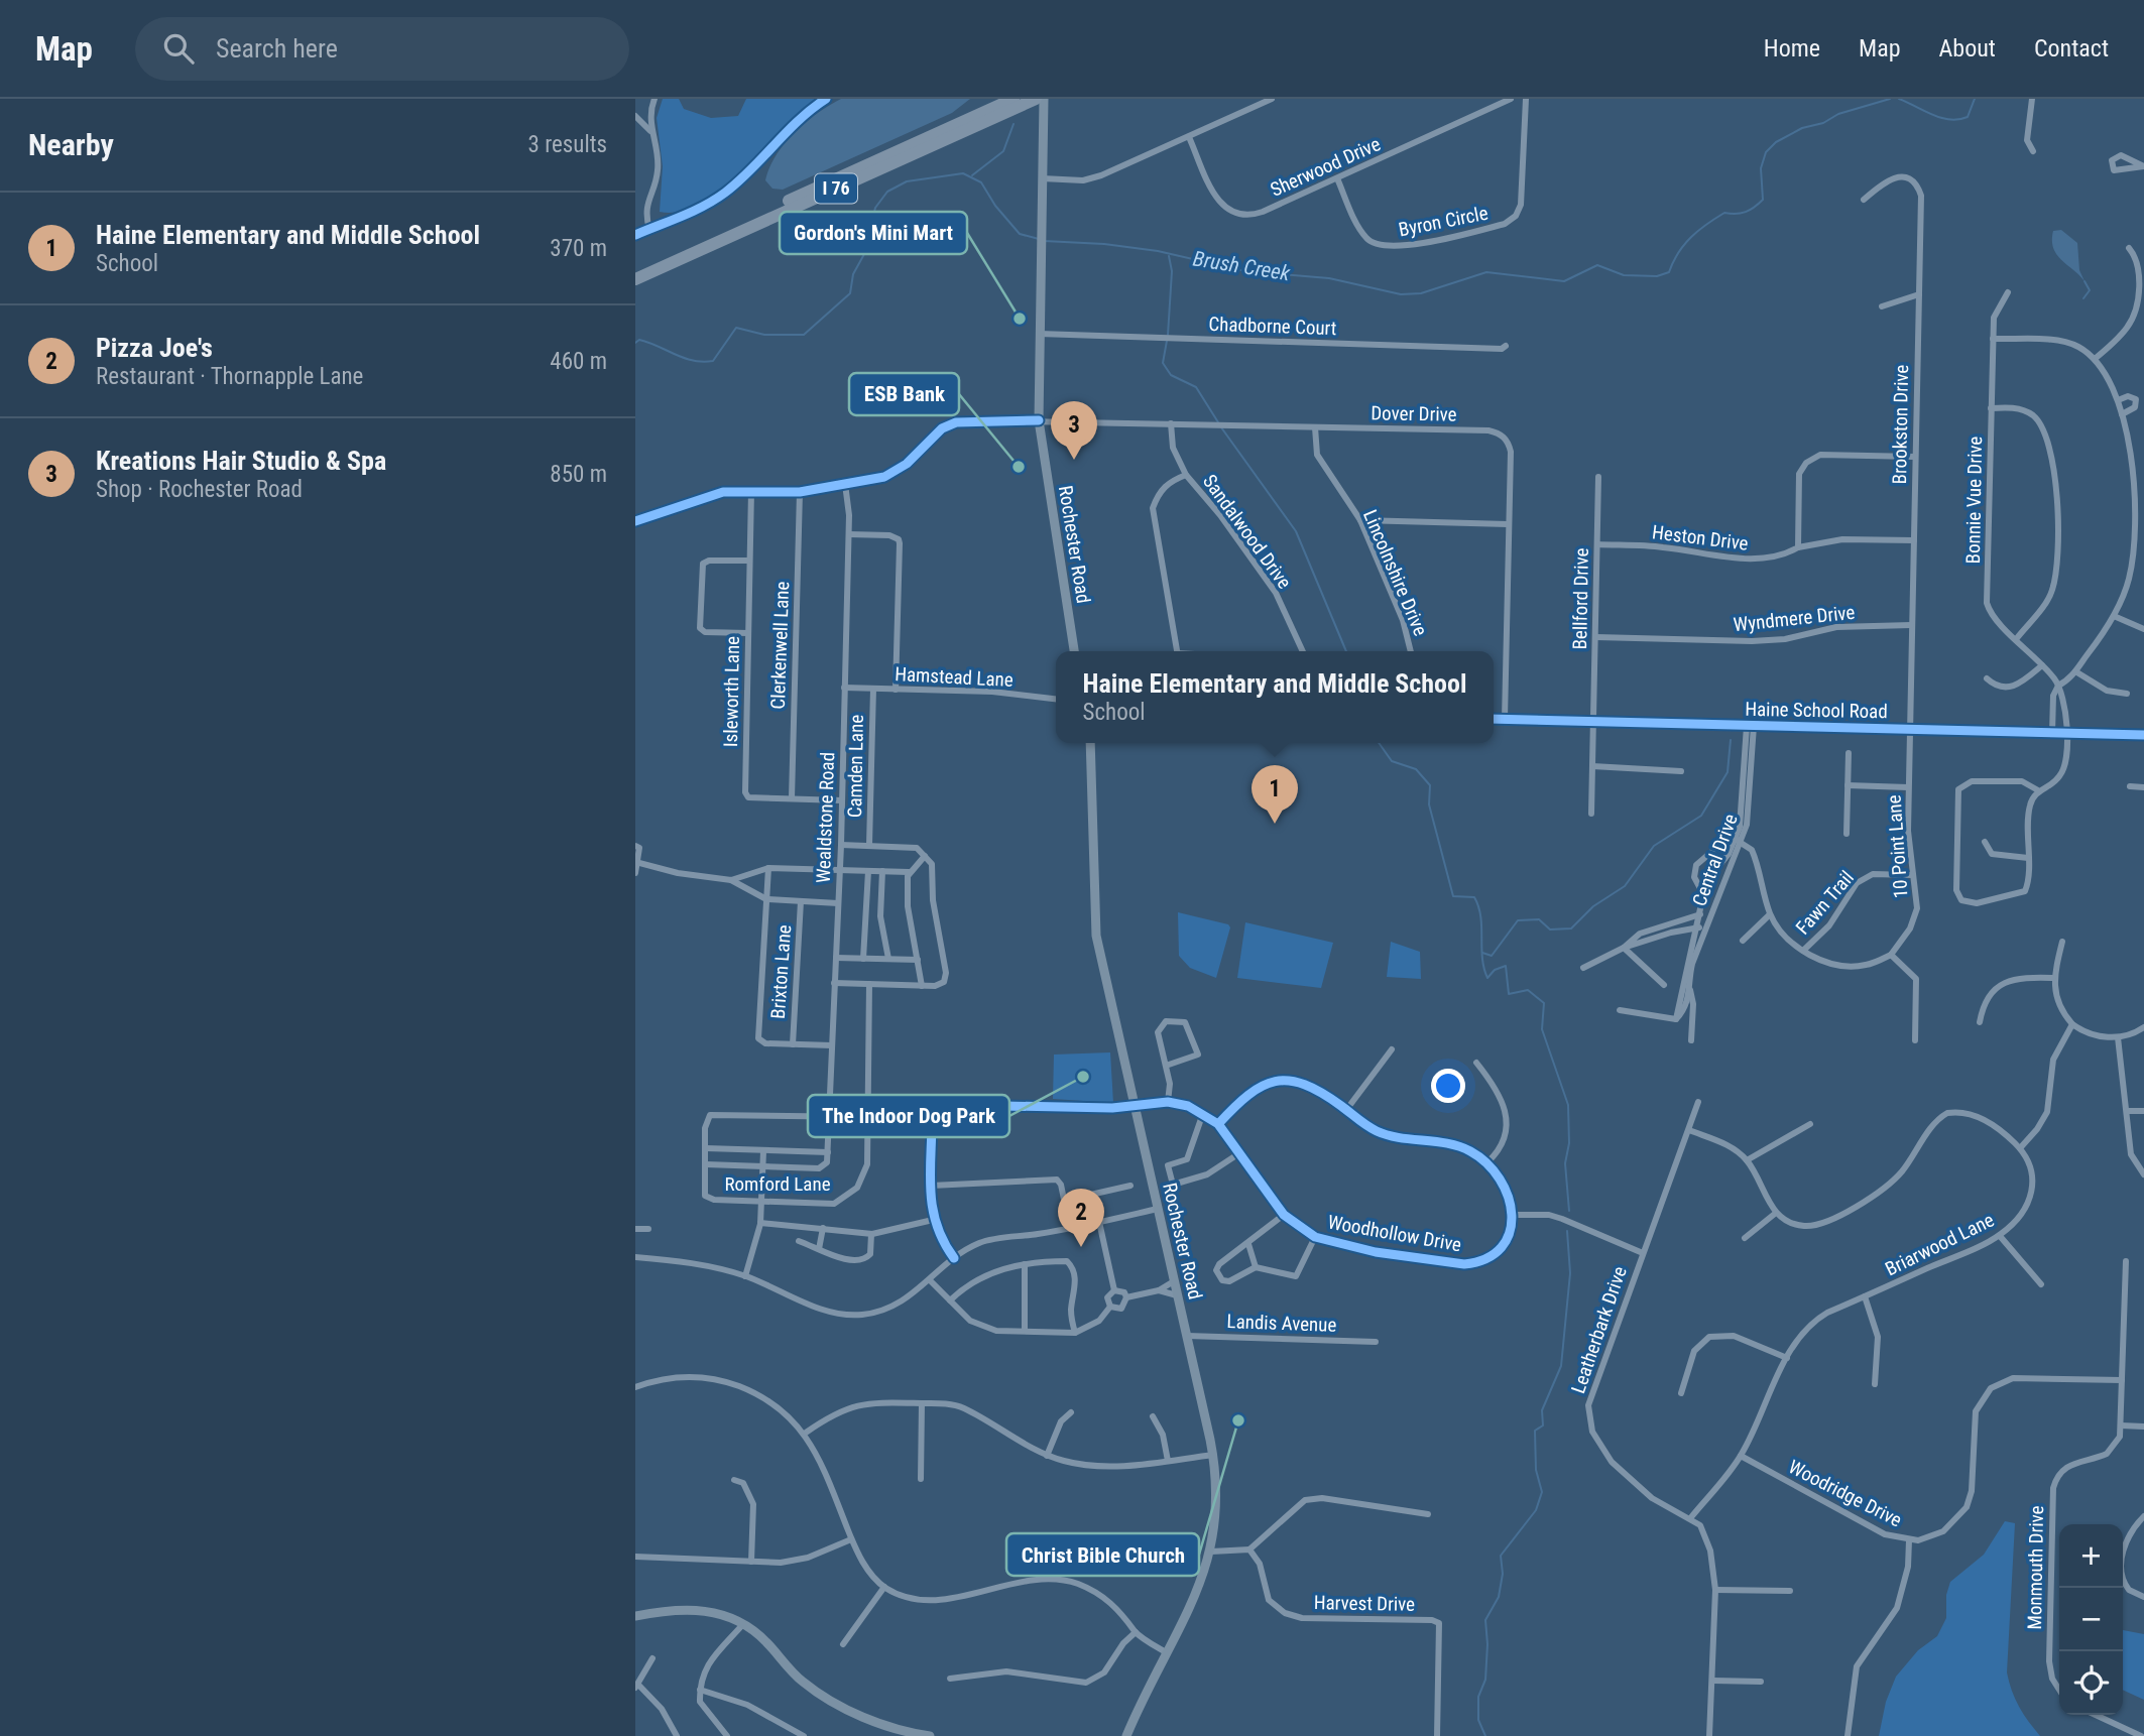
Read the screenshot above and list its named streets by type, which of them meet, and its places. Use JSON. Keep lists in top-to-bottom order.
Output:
{
  "streets": {
    "highway": ["I 76"],
    "street": [
      "Sherwood Drive",
      "Byron Circle",
      "Chadborne Court",
      "Dover Drive",
      "Brookston Drive",
      "Bonnie Vue Drive",
      "Sandalwood Drive",
      "Heston Drive",
      "Rochester Road",
      "Lincolnshire Drive",
      "Bellford Drive",
      "Wyndmere Drive",
      "Clerkenwell Lane",
      "Hamstead Lane",
      "Isleworth Lane",
      "Haine School Road",
      "Camden Lane",
      "Wealdstone Road",
      "10 Point Lane",
      "Central Drive",
      "Fawn Trail",
      "Brixton Lane",
      "Romford Lane",
      "Woodhollow Drive",
      "Briarwood Lane",
      "Landis Avenue",
      "Leatherbark Drive",
      "Woodridge Drive",
      "Monmouth Drive",
      "Harvest Drive"
    ]
  },
  "crossings": [
    ["Sherwood Drive", "Byron Circle"],
    ["Chadborne Court", "Rochester Road"],
    ["Dover Drive", "Sandalwood Drive"],
    ["Dover Drive", "Rochester Road"],
    ["Dover Drive", "Lincolnshire Drive"],
    ["Dover Drive", "Clerkenwell Lane"],
    ["Dover Drive", "Isleworth Lane"],
    ["Dover Drive", "Haine School Road"],
    ["Dover Drive", "Wealdstone Road"],
    ["Brookston Drive", "Heston Drive"],
    ["Brookston Drive", "Wyndmere Drive"],
    ["Brookston Drive", "Haine School Road"],
    ["Brookston Drive", "10 Point Lane"],
    ["Bonnie Vue Drive", "Haine School Road"],
    ["Heston Drive", "Bellford Drive"],
    ["Rochester Road", "Woodhollow Drive"],
    ["Rochester Road", "Landis Avenue"],
    ["Bellford Drive", "Wyndmere Drive"],
    ["Bellford Drive", "Haine School Road"],
    ["Clerkenwell Lane", "Isleworth Lane"],
    ["Hamstead Lane", "Camden Lane"],
    ["Hamstead Lane", "Wealdstone Road"],
    ["Isleworth Lane", "Wealdstone Road"],
    ["Haine School Road", "10 Point Lane"],
    ["Haine School Road", "Central Drive"],
    ["Wealdstone Road", "Romford Lane"],
    ["10 Point Lane", "Fawn Trail"],
    ["Briarwood Lane", "Leatherbark Drive"],
    ["Briarwood Lane", "Woodridge Drive"],
    ["Woodridge Drive", "Monmouth Drive"]
  ],
  "water": ["Brush Creek"],
  "places": [
    "Gordon's Mini Mart",
    "ESB Bank",
    "The Indoor Dog Park",
    "Christ Bible Church"
  ],
  "page": {
    "header": "Map",
    "search": "Search here",
    "nav": [
      "Home",
      "Map",
      "About",
      "Contact"
    ],
    "heading": ["Nearby", "3 results"],
    "list": [
      {
        "mark": "1",
        "name": "Haine Elementary and Middle School",
        "note": "School",
        "value": "370 m"
      },
      {
        "mark": "2",
        "name": "Pizza Joe's",
        "note": "Restaurant · Thornapple Lane",
        "value": "460 m"
      },
      {
        "mark": "3",
        "name": "Kreations Hair Studio & Spa",
        "note": "Shop · Rochester Road",
        "value": "850 m"
      }
    ],
    "pins": ["3", "1", "2"],
    "popup": ["Haine Elementary and Middle School", "School"],
    "map_buttons": ["+", "−"]
  }
}
